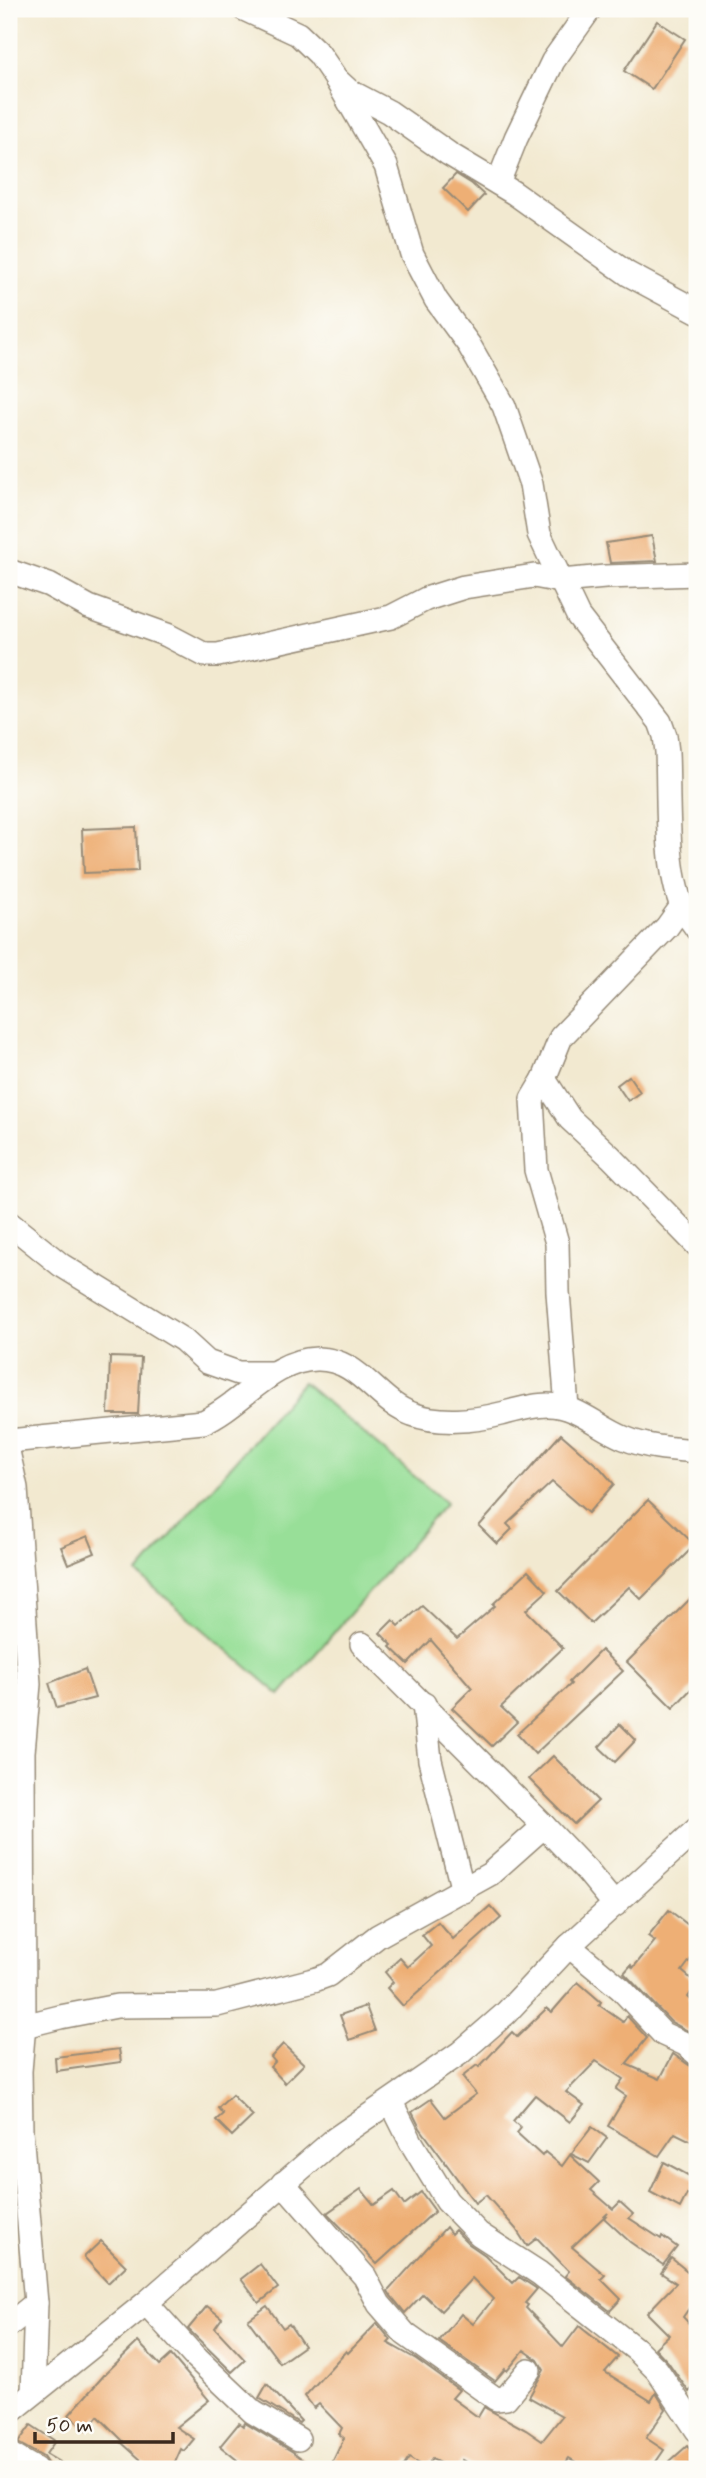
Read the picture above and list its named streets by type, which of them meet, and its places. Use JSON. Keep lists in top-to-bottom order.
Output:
{
  "scale_bar": "50 m"
}
